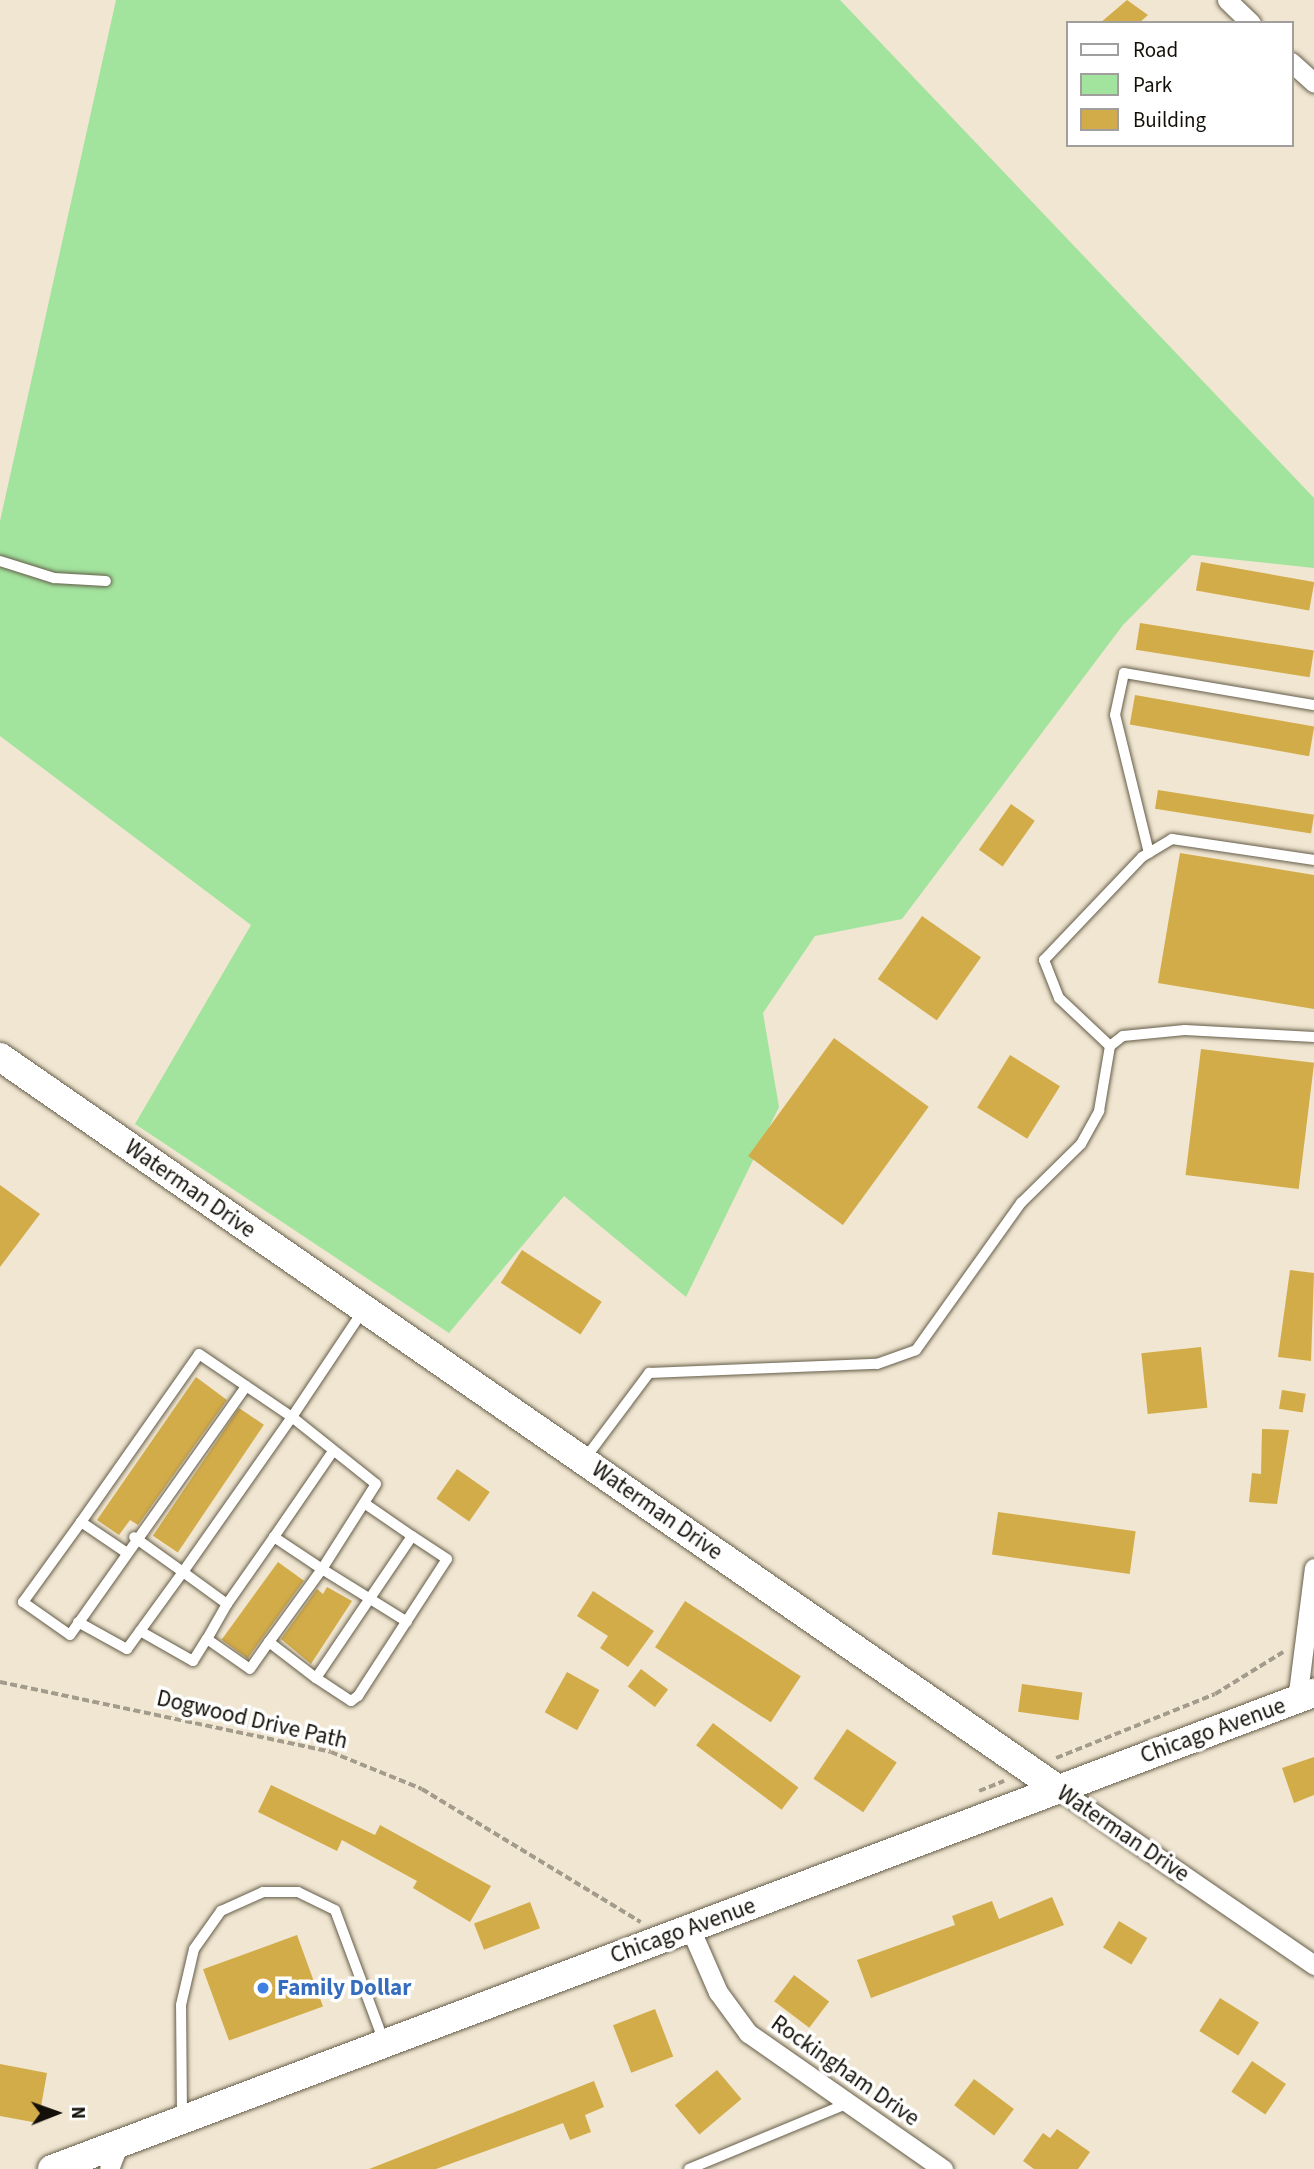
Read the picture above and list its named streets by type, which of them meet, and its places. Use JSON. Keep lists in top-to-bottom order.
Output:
{
  "streets": {
    "street": ["Waterman Drive", "Chicago Avenue", "Rockingham Drive"],
    "path": ["Dogwood Drive Path"]
  },
  "crossings": [
    ["Waterman Drive", "Chicago Avenue"],
    ["Dogwood Drive Path", "Chicago Avenue"],
    ["Dogwood Drive Path", "Rockingham Drive"],
    ["Chicago Avenue", "Rockingham Drive"]
  ],
  "places": ["Family Dollar"],
  "legend": ["Road", "Park", "Building"],
  "north": "right"
}
